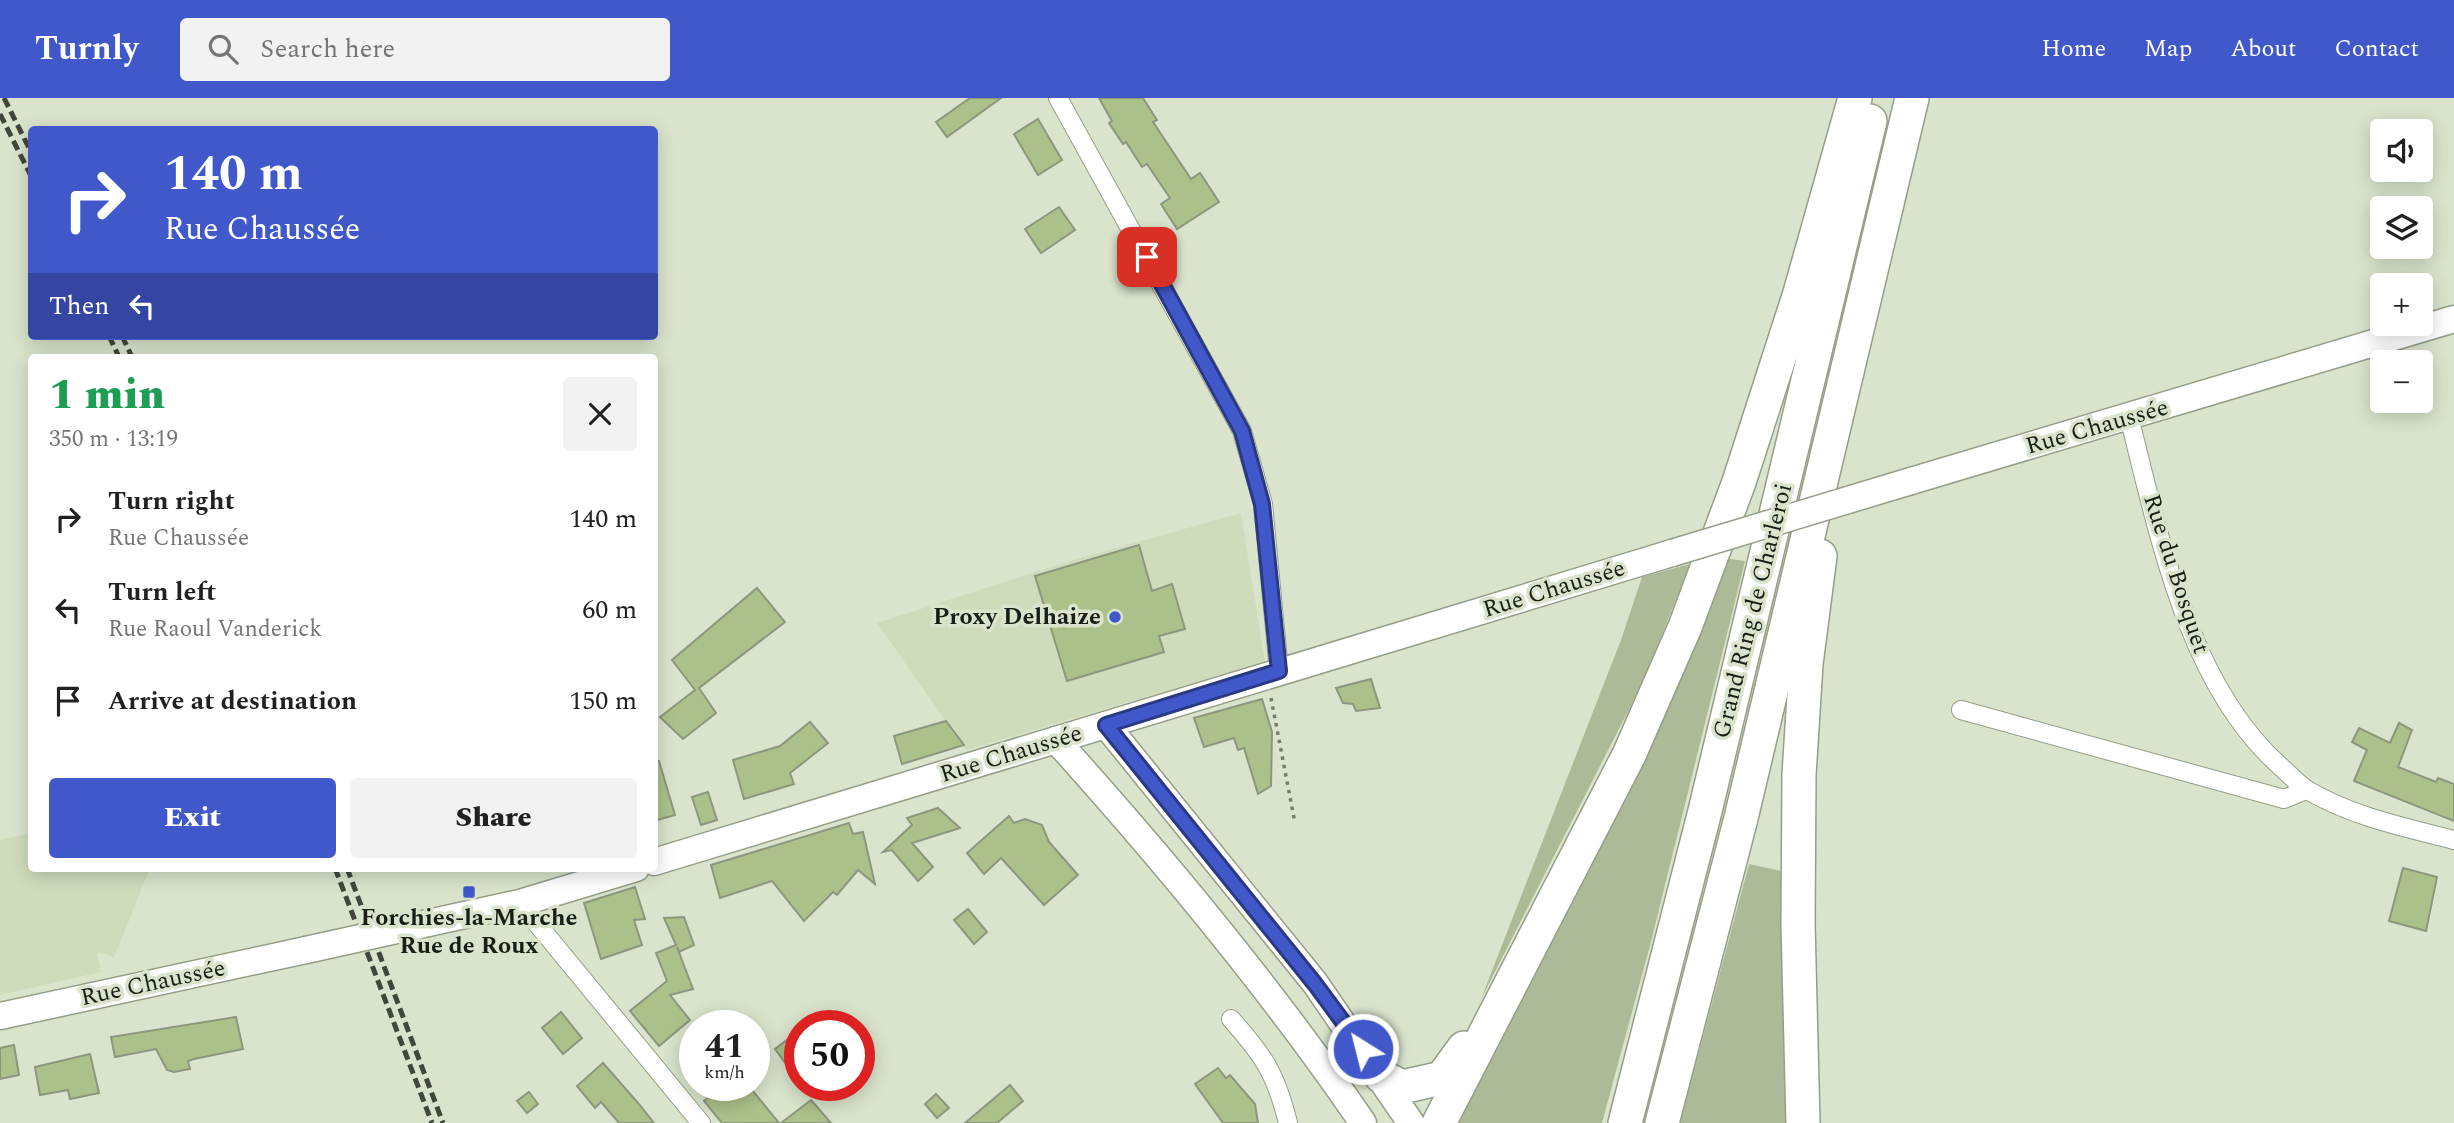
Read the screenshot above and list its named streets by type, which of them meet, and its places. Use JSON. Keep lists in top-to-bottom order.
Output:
{
  "streets": {
    "highway": ["Grand Ring de Charleroi"],
    "main road": ["Rue Chaussée"],
    "street": ["Rue du Bosquet"]
  },
  "crossings": [
    ["Rue Chaussée", "Rue du Bosquet"]
  ],
  "places": {
    "other": ["Proxy Delhaize"],
    "transit": ["Forchies-la-Marche Rue de Roux"]
  },
  "page": {
    "header": "Turnly",
    "search": "Search here",
    "nav": [
      "Home",
      "Map",
      "About",
      "Contact"
    ],
    "map_buttons": ["+", "−"],
    "turn": ["140 m", "Rue Chaussée"],
    "then": "Then",
    "heading": ["1 min", "350 m · 13:19"],
    "list": [
      {
        "name": "Turn right",
        "note": "Rue Chaussée",
        "value": "140 m"
      },
      {
        "name": "Turn left",
        "note": "Rue Raoul Vanderick",
        "value": "60 m"
      },
      {
        "name": "Arrive at destination",
        "value": "150 m"
      }
    ],
    "buttons": ["Exit", "Share"],
    "speed": "41 km/h",
    "limit": "50"
  }
}
